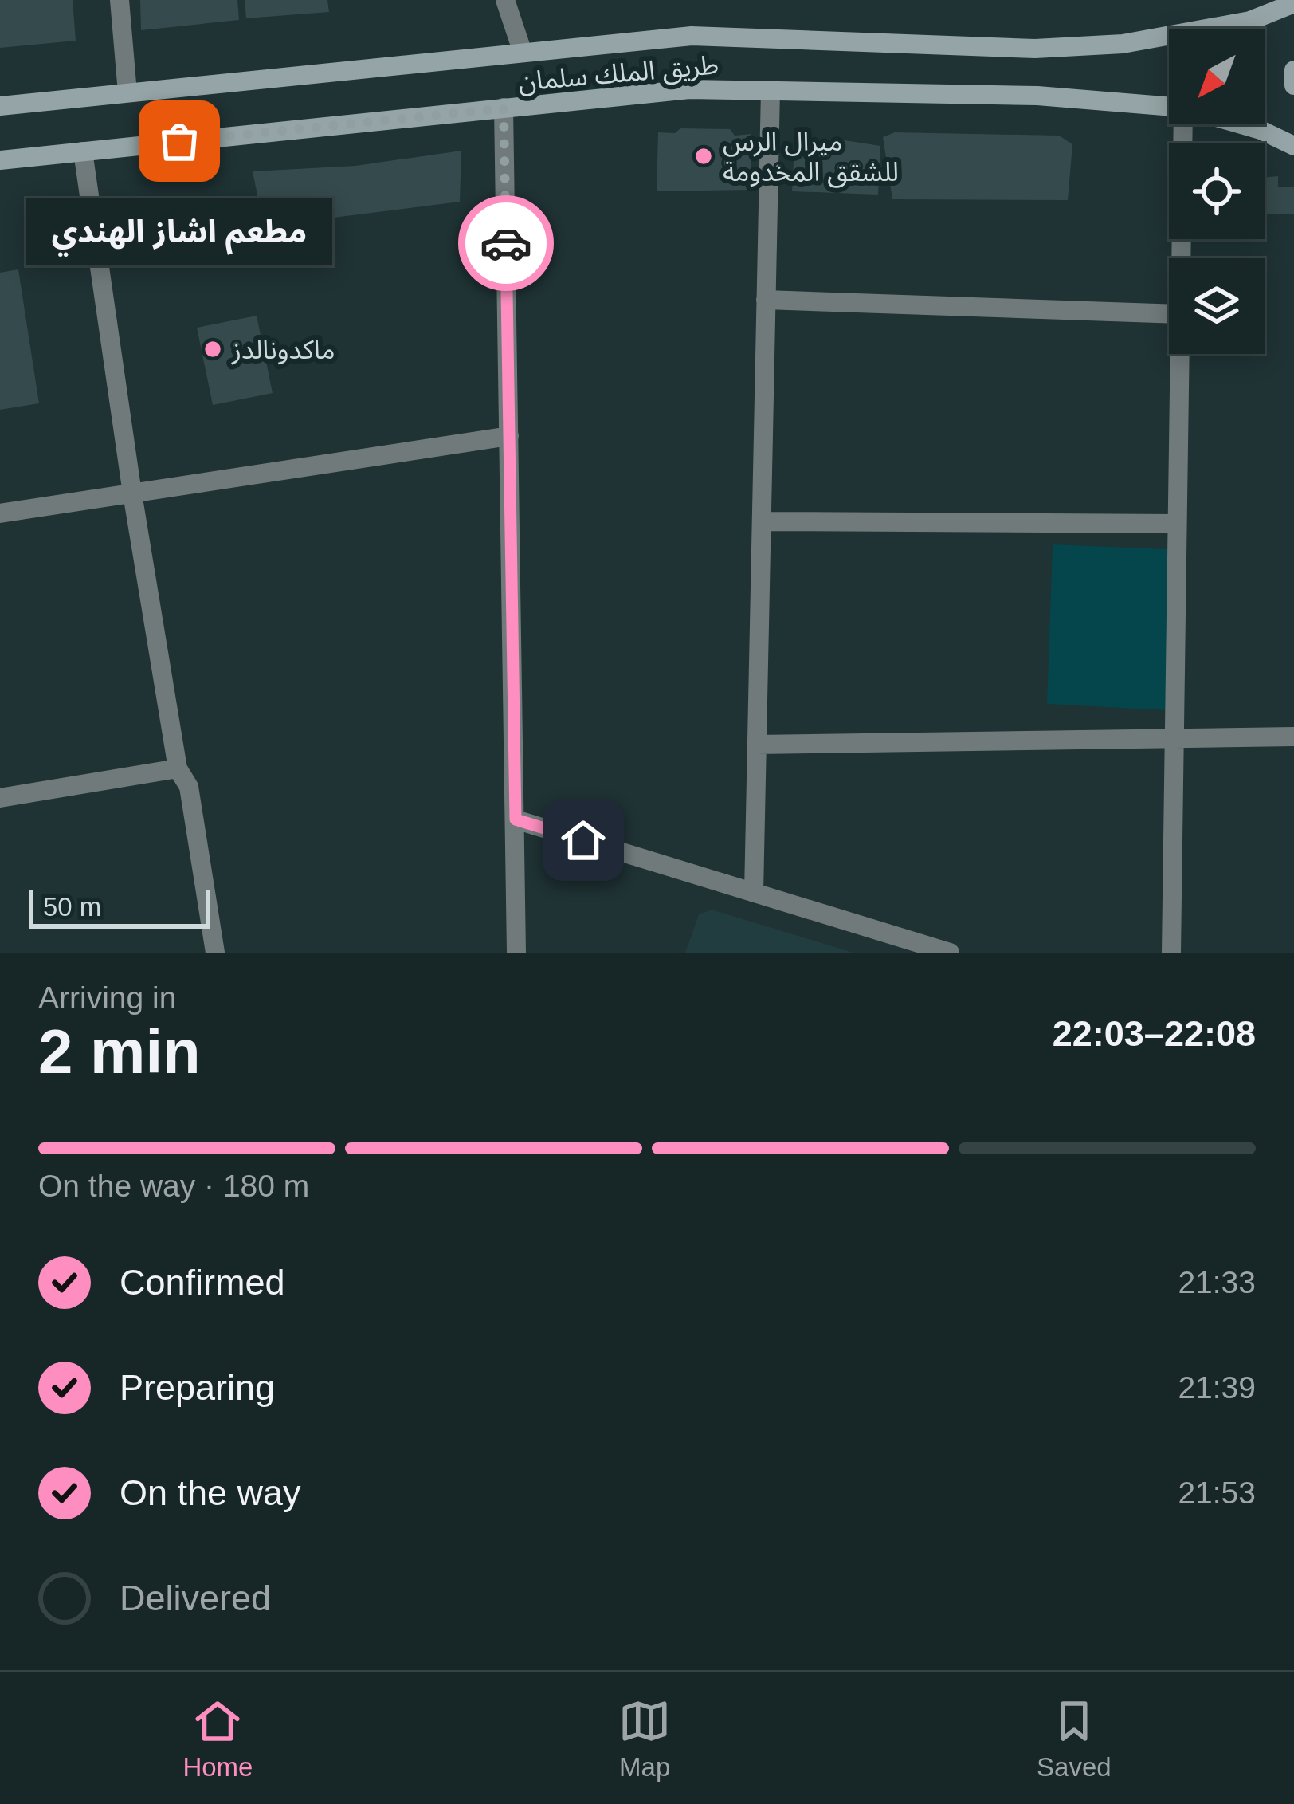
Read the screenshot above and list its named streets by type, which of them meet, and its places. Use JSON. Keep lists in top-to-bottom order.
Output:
{
  "streets": {
    "main road": ["طريق الملك سلمان"]
  },
  "places": ["مطعم اشاز الهندي", "ميرال الرس للشقق المخدومة", "ماكدونالدز"],
  "scale_bar": "50 m",
  "north": "bottom left",
  "page": {
    "bubble": "مطعم اشاز الهندي",
    "scale": "50 m",
    "heading": ["2 min", "Arriving in", "22:03–22:08"],
    "bar": "On the way · 180 m",
    "list": [
      ["Confirmed", "21:33"],
      ["Preparing", "21:39"],
      ["On the way", "21:53"],
      "Delivered"
    ],
    "tabs": ["Home", "Map", "Saved"]
  }
}
